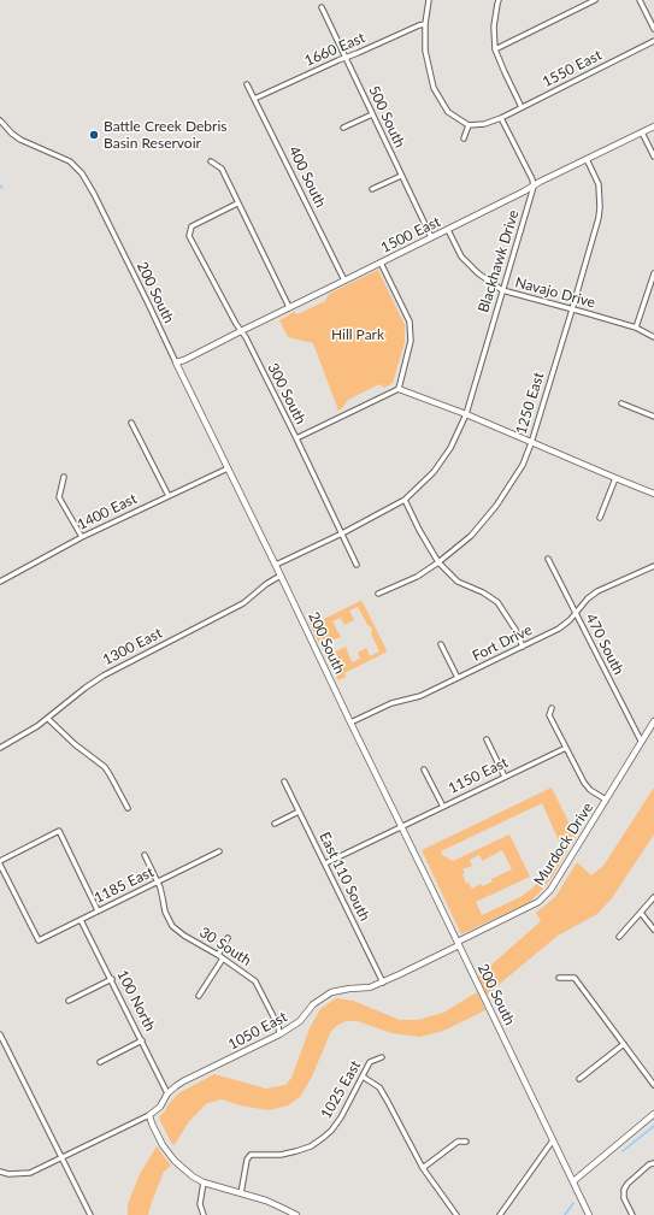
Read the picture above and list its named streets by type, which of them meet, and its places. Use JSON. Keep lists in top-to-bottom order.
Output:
{
  "streets": {
    "street": [
      "1660 East",
      "1550 East",
      "500 South",
      "400 South",
      "1500 East",
      "Blackhawk Drive",
      "200 South",
      "Navajo Drive",
      "300 South",
      "1250 East",
      "1400 East",
      "Fort Drive",
      "470 South",
      "1300 East",
      "1150 East",
      "Murdock Drive",
      "East 110 South",
      "1185 East",
      "30 South",
      "100 North",
      "1050 East",
      "1025 East"
    ]
  },
  "crossings": [
    ["1660 East", "500 South"],
    ["1660 East", "400 South"],
    ["500 South", "1500 East"],
    ["400 South", "1500 East"],
    ["1500 East", "Blackhawk Drive"],
    ["1500 East", "200 South"],
    ["1500 East", "Navajo Drive"],
    ["1500 East", "300 South"],
    ["1500 East", "1250 East"],
    ["Blackhawk Drive", "Navajo Drive"],
    ["Blackhawk Drive", "300 South"],
    ["200 South", "1400 East"],
    ["200 South", "Fort Drive"],
    ["200 South", "1300 East"],
    ["200 South", "1150 East"],
    ["200 South", "Murdock Drive"],
    ["200 South", "1050 East"],
    ["Navajo Drive", "1250 East"],
    ["Fort Drive", "470 South"],
    ["470 South", "Murdock Drive"],
    ["1150 East", "East 110 South"],
    ["Murdock Drive", "1050 East"],
    ["East 110 South", "1050 East"],
    ["1185 East", "30 South"],
    ["1185 East", "100 North"],
    ["30 South", "1050 East"],
    ["100 North", "1050 East"]
  ],
  "parks": ["Hill Park"],
  "places": ["Battle Creek Debris Basin Reservoir"]
}
